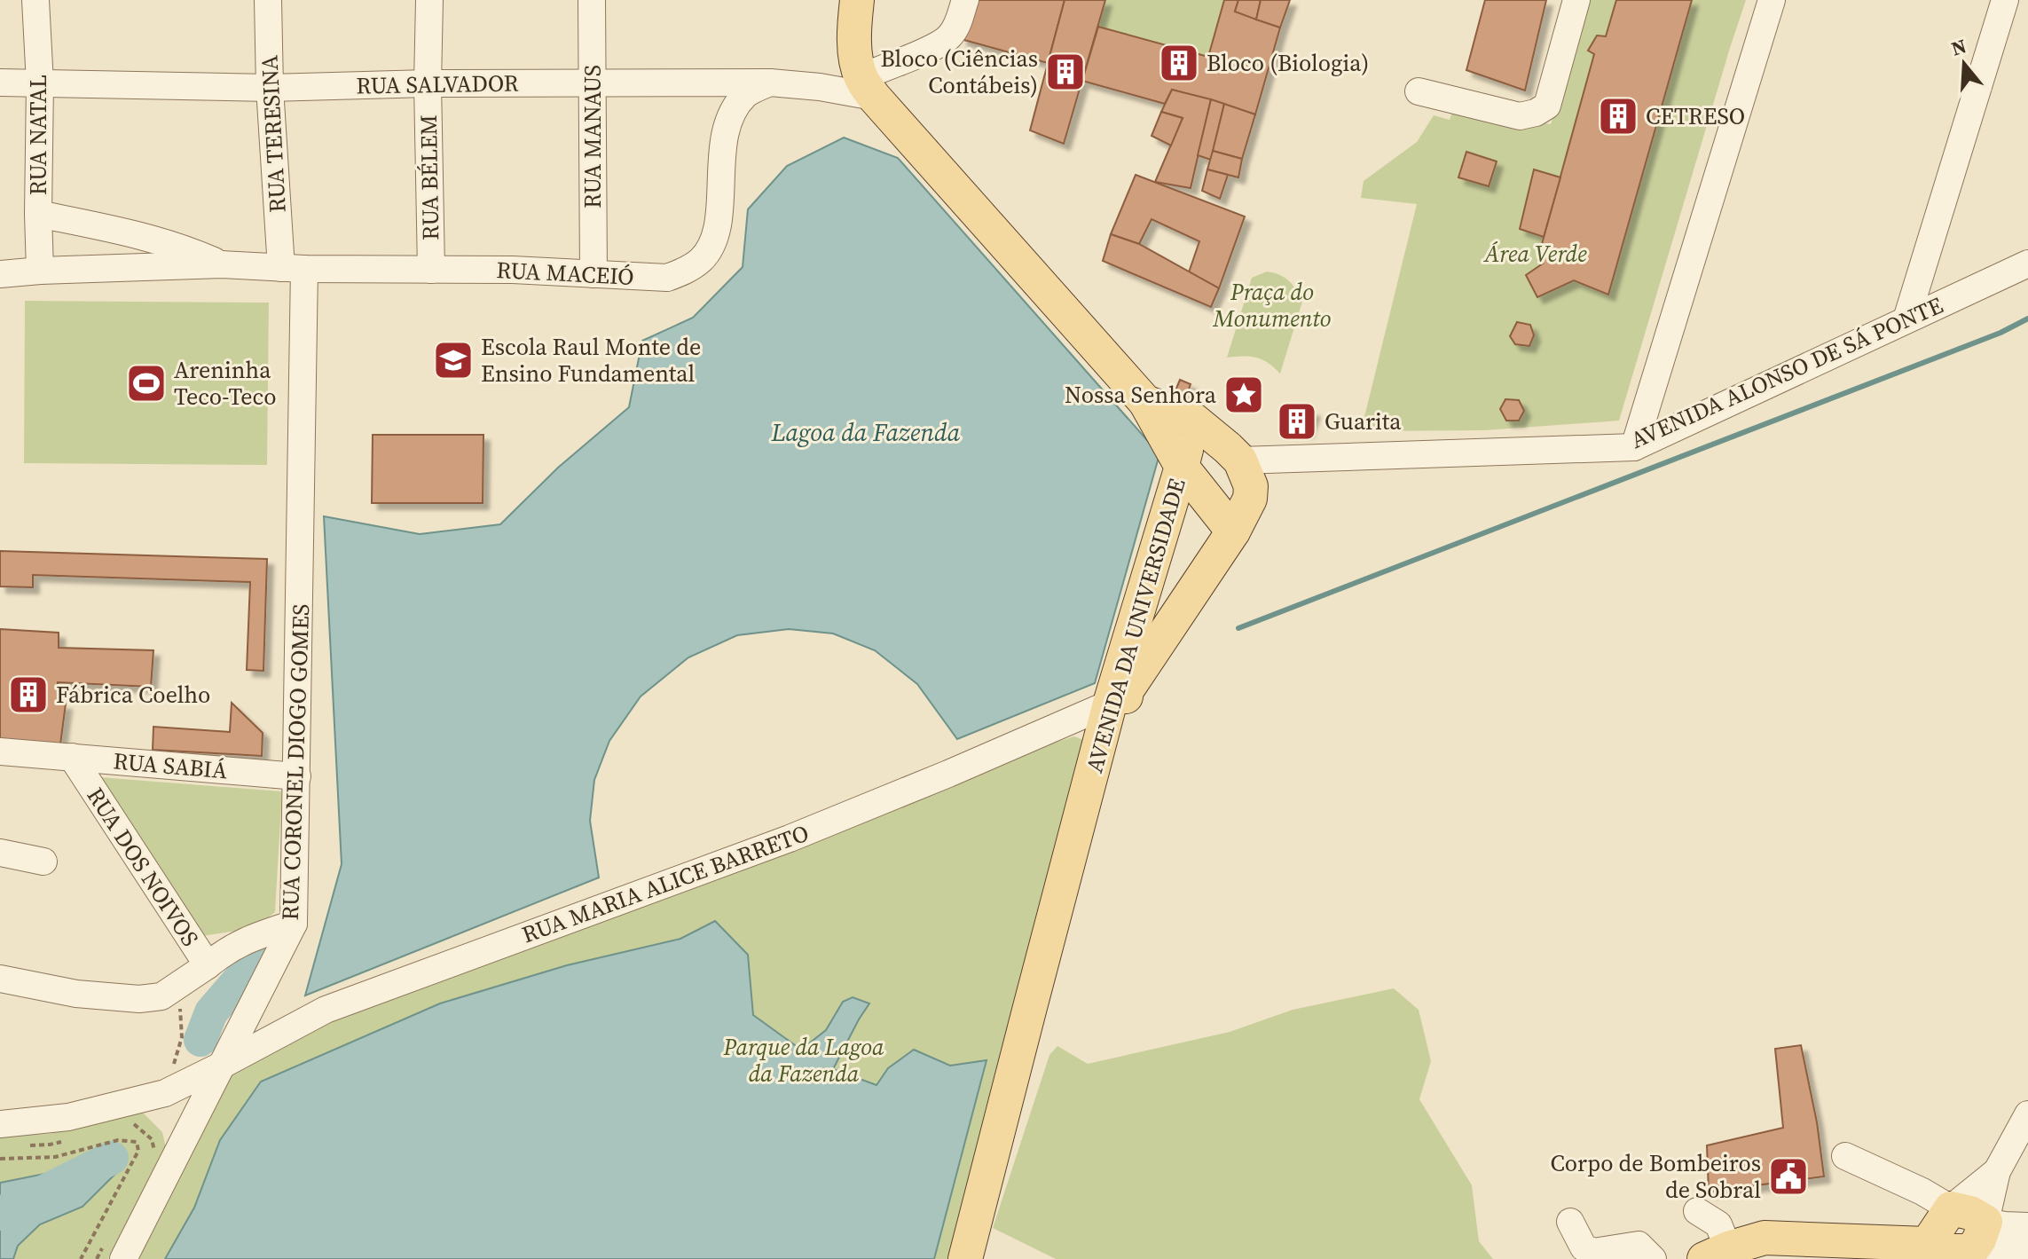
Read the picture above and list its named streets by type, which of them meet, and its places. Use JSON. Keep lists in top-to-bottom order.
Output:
{
  "streets": {
    "main road": ["AVENIDA DA UNIVERSIDADE"],
    "street": [
      "RUA SALVADOR",
      "RUA TERESINA",
      "RUA NATAL",
      "RUA MANAUS",
      "RUA BÉLEM",
      "RUA MACEIÓ",
      "AVENIDA ALONSO DE SÁ PONTE",
      "RUA CORONEL DIOGO GOMES",
      "RUA SABIÁ",
      "RUA DOS NOIVOS",
      "RUA MARIA ALICE BARRETO"
    ]
  },
  "crossings": [
    ["RUA SALVADOR", "RUA TERESINA"],
    ["RUA SALVADOR", "RUA NATAL"],
    ["RUA SALVADOR", "RUA MANAUS"],
    ["RUA SALVADOR", "RUA BÉLEM"],
    ["RUA SALVADOR", "RUA MACEIÓ"],
    ["RUA SALVADOR", "AVENIDA DA UNIVERSIDADE"],
    ["RUA TERESINA", "RUA MACEIÓ"],
    ["RUA TERESINA", "RUA CORONEL DIOGO GOMES"],
    ["RUA NATAL", "RUA MACEIÓ"],
    ["RUA MANAUS", "RUA MACEIÓ"],
    ["RUA BÉLEM", "RUA MACEIÓ"],
    ["RUA MACEIÓ", "RUA CORONEL DIOGO GOMES"],
    ["AVENIDA ALONSO DE SÁ PONTE", "AVENIDA DA UNIVERSIDADE"],
    ["AVENIDA DA UNIVERSIDADE", "RUA MARIA ALICE BARRETO"],
    ["RUA CORONEL DIOGO GOMES", "RUA SABIÁ"],
    ["RUA CORONEL DIOGO GOMES", "RUA MARIA ALICE BARRETO"],
    ["RUA SABIÁ", "RUA DOS NOIVOS"]
  ],
  "water": ["Lagoa da Fazenda"],
  "parks": ["Área Verde", "Praça do Monumento", "Parque da Lagoa da Fazenda"],
  "places": {
    "building": [
      "Bloco (Biologia)",
      "Bloco (Ciências Contábeis)",
      "CETRESO",
      "Guarita",
      "Fábrica Coelho"
    ],
    "school or university": ["Escola Raul Monte de Ensino Fundamental"],
    "sports": ["Areninha Teco-Teco"],
    "place": ["Nossa Senhora"],
    "public building": ["Corpo de Bombeiros de Sobral"]
  },
  "north": "top"
}
